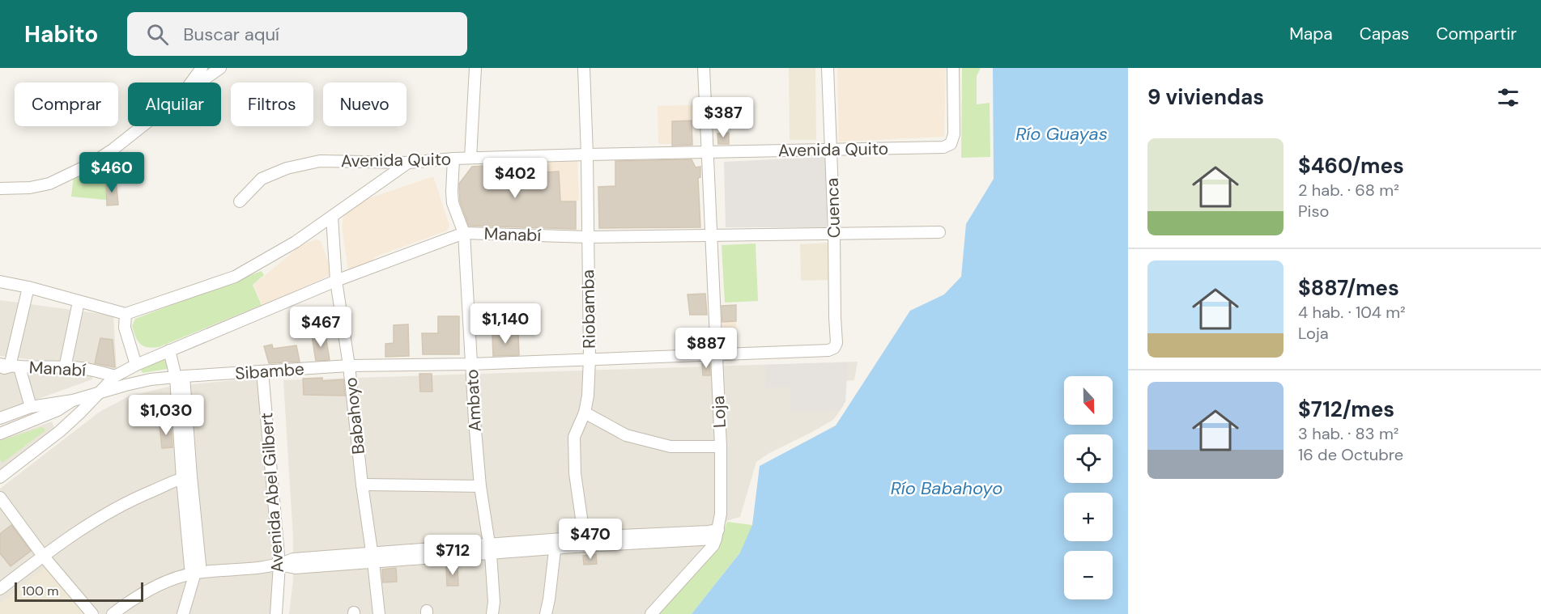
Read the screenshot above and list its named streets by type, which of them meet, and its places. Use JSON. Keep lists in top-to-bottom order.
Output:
{
  "streets": {
    "street": [
      "Avenida Quito",
      "Cuenca",
      "Manabí",
      "Riobamba",
      "Sibambe",
      "Ambato",
      "Loja",
      "Babahoyo",
      "Avenida Abel Gilbert"
    ]
  },
  "crossings": [
    ["Avenida Quito", "Cuenca"],
    ["Avenida Quito", "Riobamba"],
    ["Avenida Quito", "Ambato"],
    ["Avenida Quito", "Loja"],
    ["Cuenca", "Manabí"],
    ["Cuenca", "Sibambe"],
    ["Manabí", "Riobamba"],
    ["Manabí", "Sibambe"],
    ["Manabí", "Ambato"],
    ["Manabí", "Loja"],
    ["Manabí", "Babahoyo"],
    ["Riobamba", "Sibambe"],
    ["Sibambe", "Ambato"],
    ["Sibambe", "Loja"],
    ["Sibambe", "Babahoyo"],
    ["Sibambe", "Avenida Abel Gilbert"]
  ],
  "water": ["Río Guayas", "Río Babahoyo"],
  "scale_bar": "100 m",
  "north": "bottom",
  "page": {
    "header": "Habito",
    "search": "Buscar aquí",
    "nav": ["Mapa", "Capas", "Compartir"],
    "heading": "9 viviendas",
    "chip": [
      "Comprar",
      "Alquilar",
      "Filtros",
      "Nuevo"
    ],
    "price": [
      "$387",
      "$460",
      "$402",
      "$1,140",
      "$467",
      "$887",
      "$1,030",
      "$470",
      "$712"
    ],
    "list": [
      {
        "name": "$460/mes",
        "note": "2 hab. · 68 m² · Piso"
      },
      {
        "name": "$887/mes",
        "note": "4 hab. · 104 m² · Loja"
      },
      {
        "name": "$712/mes",
        "note": "3 hab. · 83 m² · 16 de Octubre"
      }
    ],
    "map_buttons": ["+", "−"],
    "scale": "100 m"
  }
}
